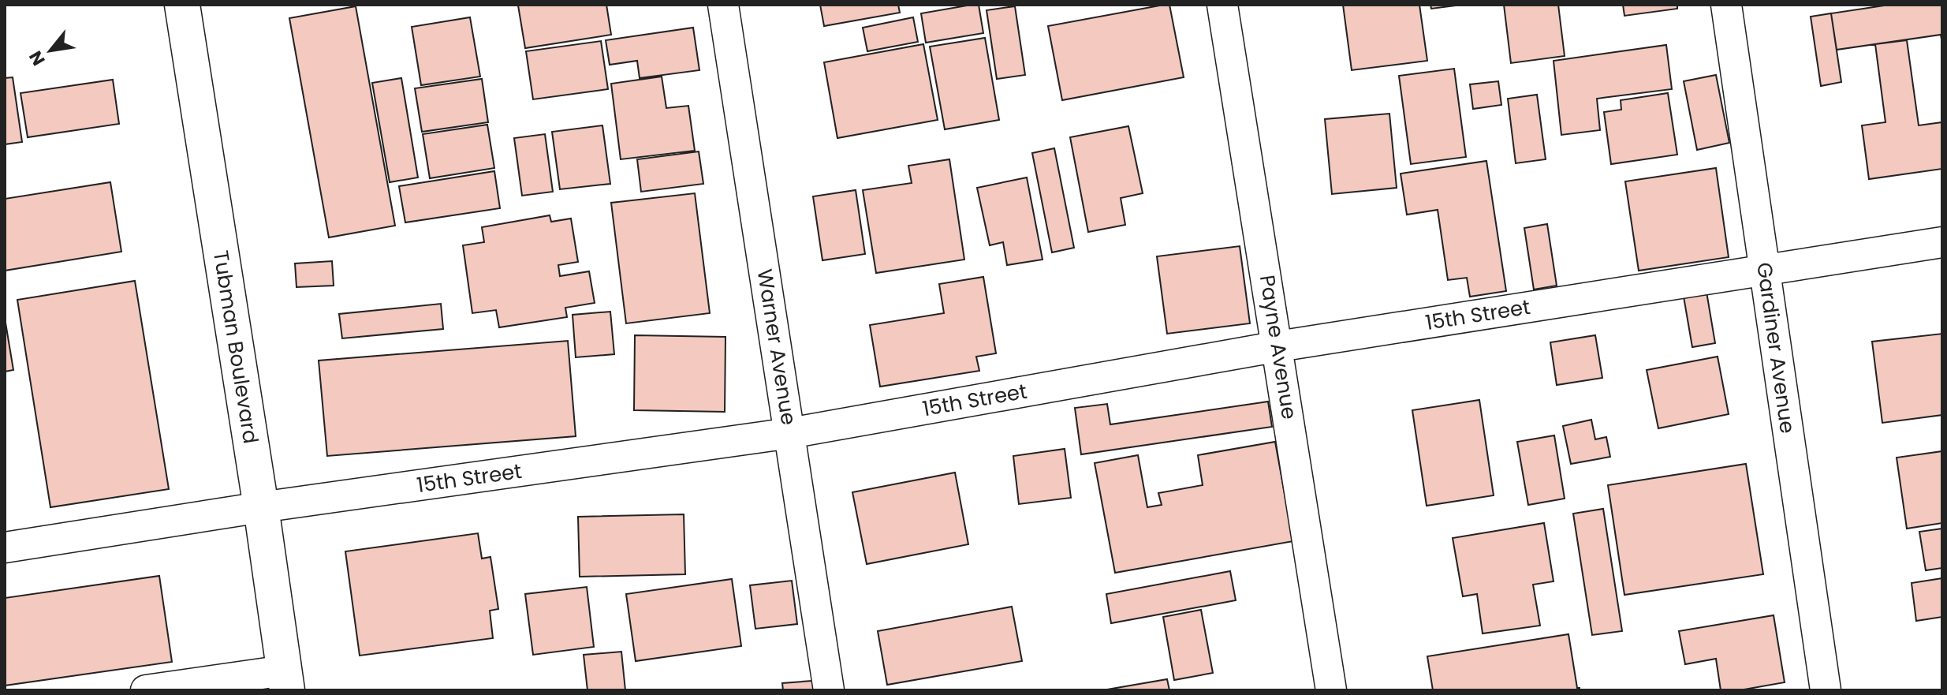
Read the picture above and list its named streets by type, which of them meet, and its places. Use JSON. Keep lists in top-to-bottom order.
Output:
{
  "streets": {
    "highway": ["Tubman Boulevard"],
    "street": [
      "15th Street",
      "Warner Avenue",
      "Payne Avenue",
      "Gardiner Avenue"
    ]
  },
  "crossings": [
    ["15th Street", "Tubman Boulevard"],
    ["15th Street", "Warner Avenue"],
    ["15th Street", "Payne Avenue"],
    ["15th Street", "Gardiner Avenue"]
  ],
  "north": "bottom left"
}
